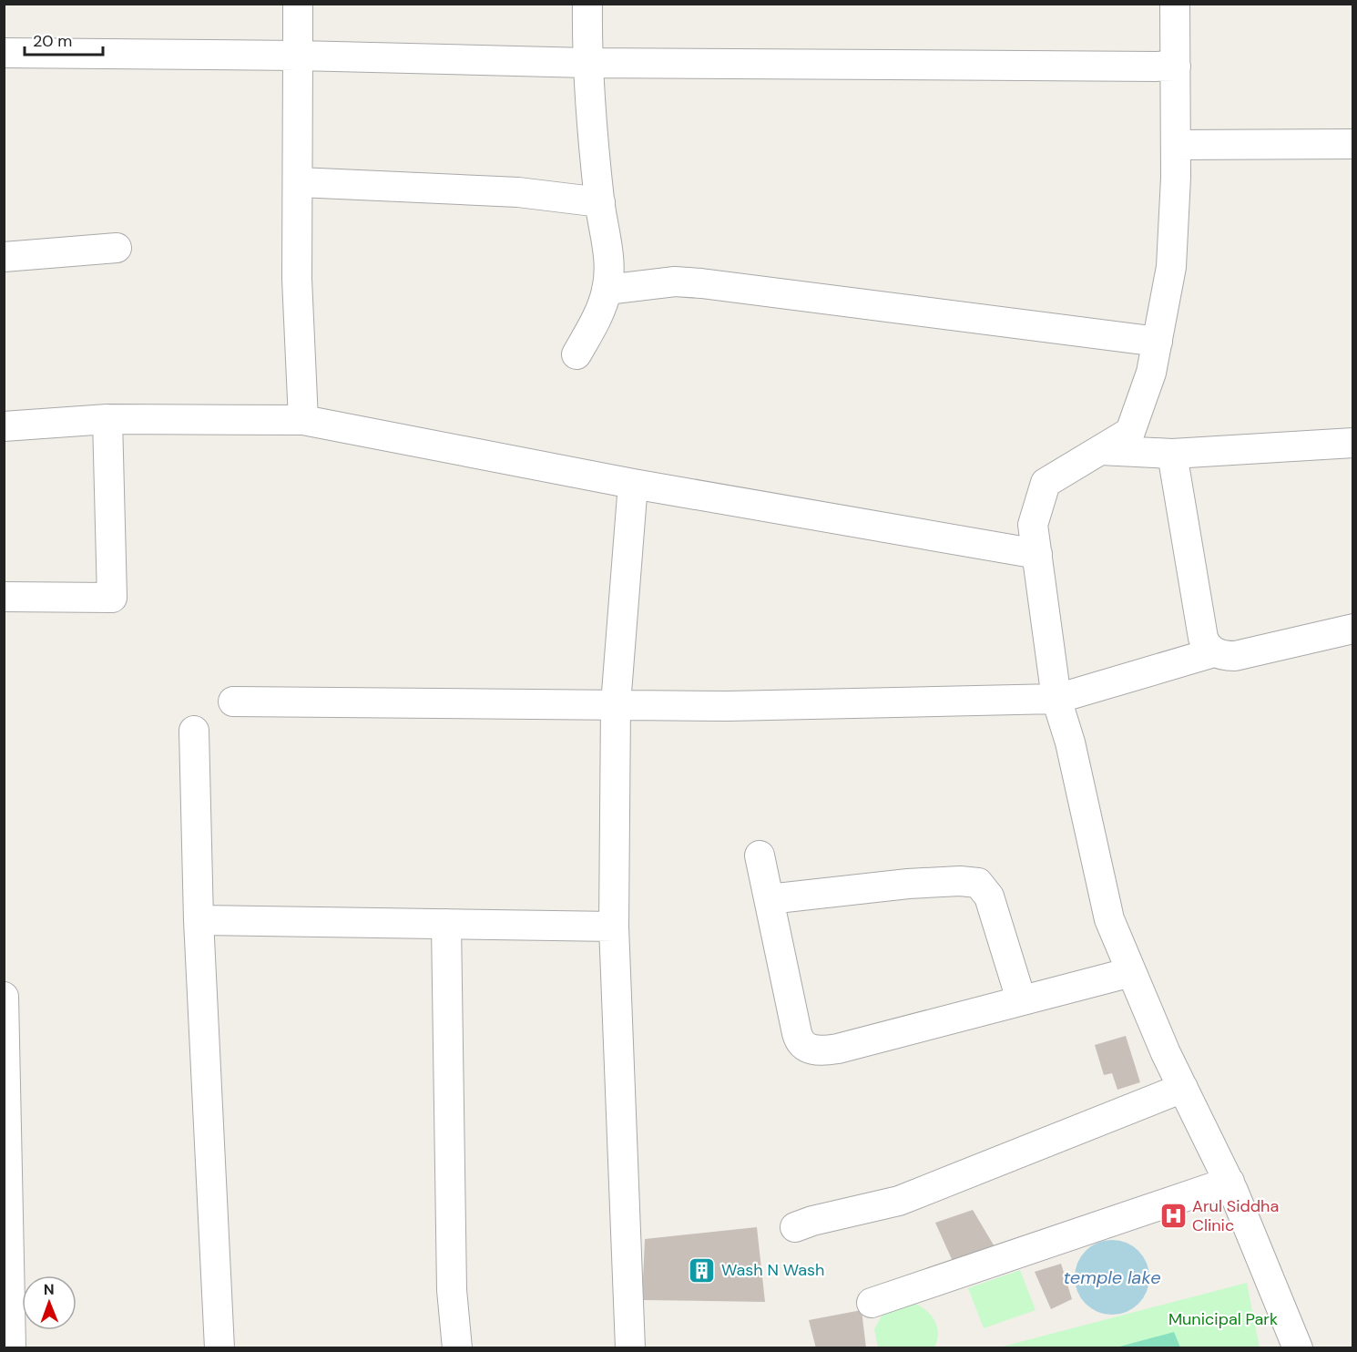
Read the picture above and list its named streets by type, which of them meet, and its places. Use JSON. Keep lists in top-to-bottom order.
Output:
{
  "water": ["temple lake"],
  "parks": ["Municipal Park"],
  "places": {
    "hospital": ["Arul Siddha Clinic"],
    "building": ["Wash N Wash"]
  },
  "scale_bar": "20 m",
  "north": "top"
}
